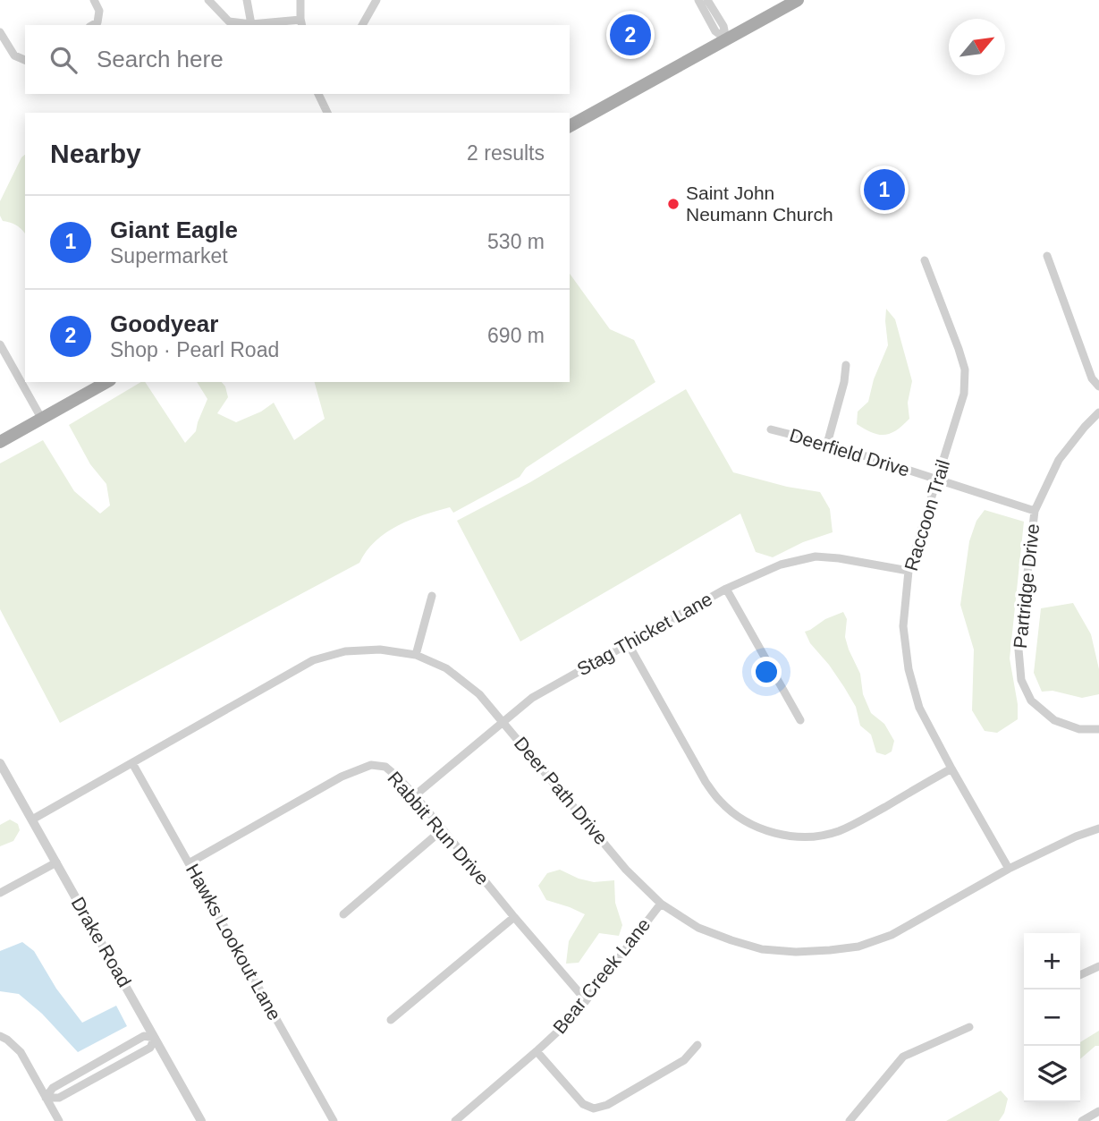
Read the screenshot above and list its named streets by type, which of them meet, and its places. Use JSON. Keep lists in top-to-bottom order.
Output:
{
  "streets": {
    "street": [
      "Deerfield Drive",
      "Raccoon Trail",
      "Partridge Drive",
      "Stag Thicket Lane",
      "Deer Path Drive",
      "Rabbit Run Drive",
      "Drake Road",
      "Hawks Lookout Lane",
      "Bear Creek Lane"
    ]
  },
  "crossings": [
    ["Deerfield Drive", "Raccoon Trail"],
    ["Deerfield Drive", "Partridge Drive"],
    ["Raccoon Trail", "Stag Thicket Lane"],
    ["Raccoon Trail", "Deer Path Drive"],
    ["Stag Thicket Lane", "Deer Path Drive"],
    ["Stag Thicket Lane", "Rabbit Run Drive"],
    ["Deer Path Drive", "Drake Road"],
    ["Deer Path Drive", "Hawks Lookout Lane"],
    ["Deer Path Drive", "Bear Creek Lane"],
    ["Rabbit Run Drive", "Hawks Lookout Lane"],
    ["Rabbit Run Drive", "Bear Creek Lane"]
  ],
  "places": ["Saint John Neumann Church"],
  "north": "top right",
  "page": {
    "pins": ["2", "1"],
    "search": "Search here",
    "heading": ["Nearby", "2 results"],
    "list": [
      {
        "mark": "1",
        "name": "Giant Eagle",
        "note": "Supermarket",
        "value": "530 m"
      },
      {
        "mark": "2",
        "name": "Goodyear",
        "note": "Shop · Pearl Road",
        "value": "690 m"
      }
    ],
    "map_buttons": ["+", "−"]
  }
}
